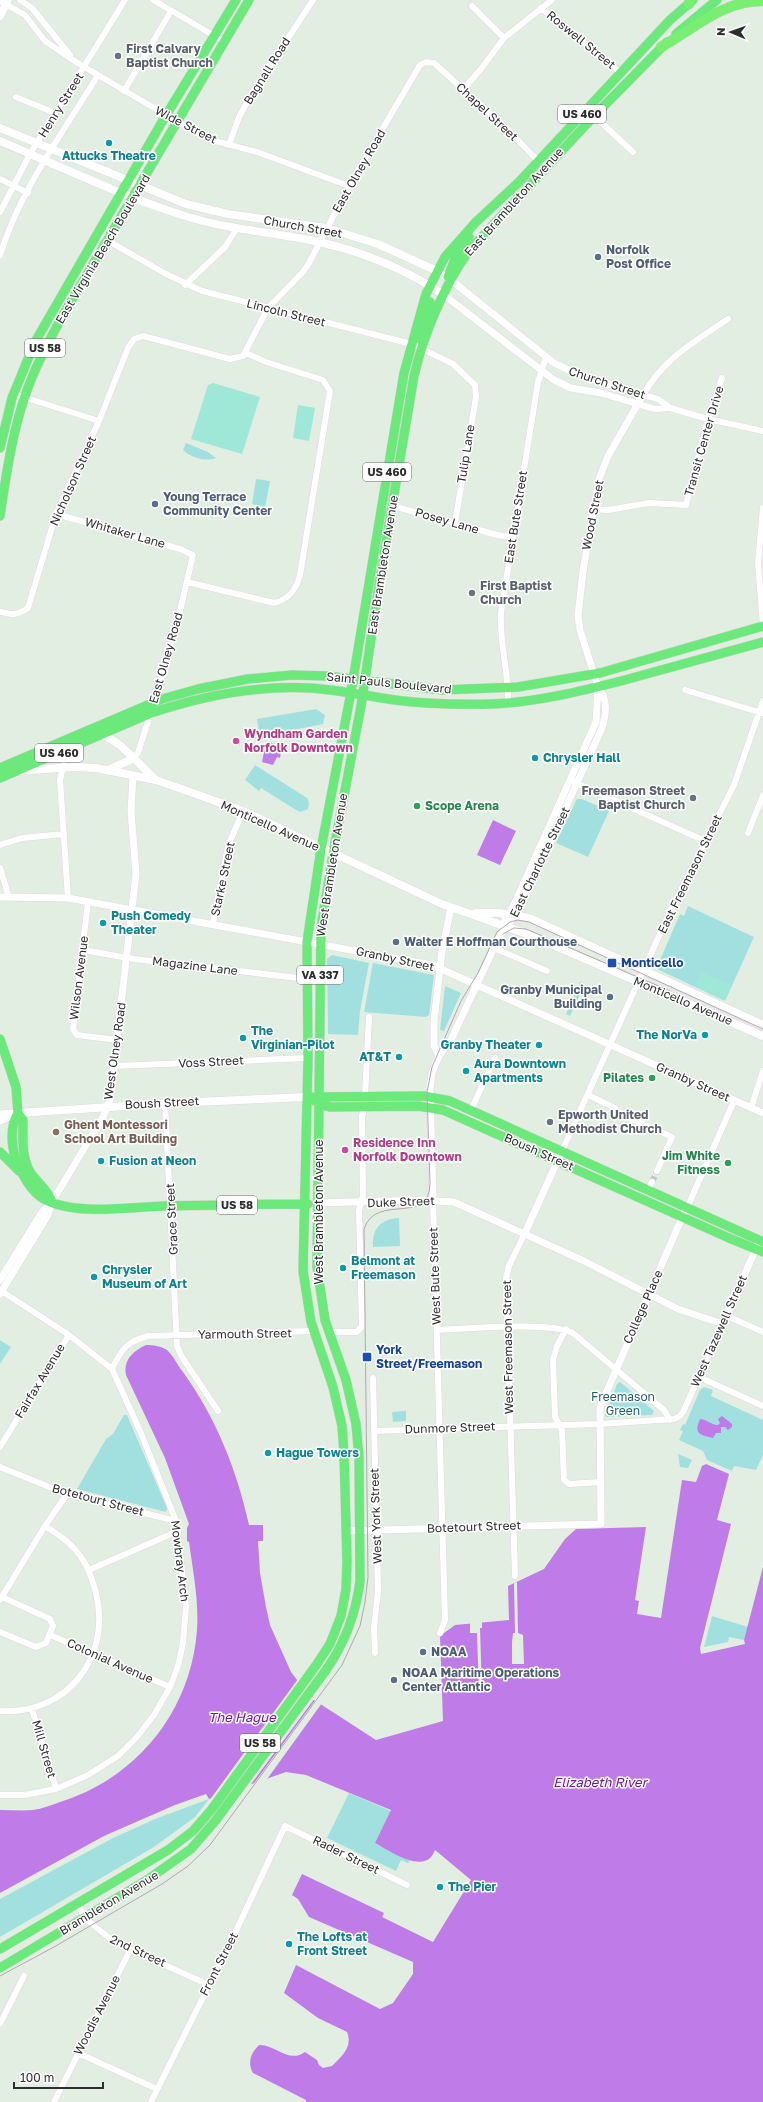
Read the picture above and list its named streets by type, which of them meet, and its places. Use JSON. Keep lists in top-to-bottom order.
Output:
{
  "streets": {
    "main road": [
      "US 460",
      "East Brambleton Avenue",
      "Church Street",
      "East Virginia Beach Boulevard",
      "US 58",
      "Saint Pauls Boulevard",
      "Monticello Avenue",
      "West Brambleton Avenue",
      "VA 337",
      "Boush Street",
      "Duke Street",
      "Brambleton Avenue"
    ],
    "street": [
      "Roswell Street",
      "Bagnall Road",
      "Henry Street",
      "Chapel Street",
      "Wide Street",
      "East Olney Road",
      "Lincoln Street",
      "Transit Center Drive",
      "Tulip Lane",
      "Nicholson Street",
      "Wood Street",
      "East Bute Street",
      "Posey Lane",
      "Whitaker Lane",
      "East Charlotte Street",
      "East Freemason Street",
      "Starke Street",
      "Granby Street",
      "Magazine Lane",
      "Wilson Avenue",
      "West Olney Road",
      "Voss Street",
      "Grace Street",
      "West Bute Street",
      "College Place",
      "West Tazewell Street",
      "Yarmouth Street",
      "West Freemason Street",
      "Fairfax Avenue",
      "Dunmore Street",
      "Botetourt Street",
      "West York Street",
      "Mowbray Arch",
      "Colonial Avenue",
      "Mill Street",
      "Rader Street",
      "2nd Street",
      "Front Street",
      "Woodis Avenue"
    ]
  },
  "crossings": [
    ["Roswell Street", "East Brambleton Avenue"],
    ["Bagnall Road", "Wide Street"],
    ["Henry Street", "Wide Street"],
    ["Henry Street", "Church Street"],
    ["Chapel Street", "East Olney Road"],
    ["Chapel Street", "East Brambleton Avenue"],
    ["US 460", "Saint Pauls Boulevard"],
    ["US 460", "Monticello Avenue"],
    ["Wide Street", "East Olney Road"],
    ["Wide Street", "East Virginia Beach Boulevard"],
    ["East Olney Road", "Church Street"],
    ["East Olney Road", "Lincoln Street"],
    ["East Olney Road", "Nicholson Street"],
    ["East Olney Road", "Whitaker Lane"],
    ["East Olney Road", "Saint Pauls Boulevard"],
    ["East Olney Road", "Monticello Avenue"],
    ["East Brambleton Avenue", "Church Street"],
    ["East Brambleton Avenue", "Lincoln Street"],
    ["East Brambleton Avenue", "Posey Lane"],
    ["East Brambleton Avenue", "Saint Pauls Boulevard"],
    ["East Brambleton Avenue", "West Brambleton Avenue"],
    ["Church Street", "East Virginia Beach Boulevard"],
    ["Church Street", "Transit Center Drive"],
    ["Church Street", "Wood Street"],
    ["Church Street", "East Bute Street"],
    ["East Virginia Beach Boulevard", "Lincoln Street"],
    ["Lincoln Street", "Tulip Lane"],
    ["US 58", "West Olney Road"],
    ["US 58", "Boush Street"],
    ["US 58", "Duke Street"],
    ["Transit Center Drive", "Wood Street"],
    ["Tulip Lane", "Posey Lane"],
    ["Nicholson Street", "Whitaker Lane"],
    ["Wood Street", "Saint Pauls Boulevard"],
    ["Wood Street", "East Charlotte Street"],
    ["East Bute Street", "Posey Lane"],
    ["East Bute Street", "Saint Pauls Boulevard"],
    ["Saint Pauls Boulevard", "Monticello Avenue"],
    ["Saint Pauls Boulevard", "East Charlotte Street"],
    ["Saint Pauls Boulevard", "West Brambleton Avenue"],
    ["Monticello Avenue", "East Charlotte Street"],
    ["Monticello Avenue", "West Brambleton Avenue"],
    ["Monticello Avenue", "East Freemason Street"],
    ["Monticello Avenue", "Starke Street"],
    ["East Charlotte Street", "Granby Street"],
    ["East Charlotte Street", "West Bute Street"],
    ["West Brambleton Avenue", "Granby Street"],
    ["West Brambleton Avenue", "Magazine Lane"],
    ["West Brambleton Avenue", "Voss Street"],
    ["West Brambleton Avenue", "Boush Street"],
    ["West Brambleton Avenue", "Duke Street"],
    ["West Brambleton Avenue", "Yarmouth Street"],
    ["West Brambleton Avenue", "Botetourt Street"],
    ["West Brambleton Avenue", "Brambleton Avenue"],
    ["East Freemason Street", "Granby Street"],
    ["East Freemason Street", "West Freemason Street"],
    ["Starke Street", "Granby Street"],
    ["Granby Street", "Wilson Avenue"],
    ["Granby Street", "West Olney Road"],
    ["Granby Street", "College Place"],
    ["Granby Street", "West Freemason Street"],
    ["Magazine Lane", "Wilson Avenue"],
    ["Magazine Lane", "West Olney Road"],
    ["Wilson Avenue", "West Olney Road"],
    ["West Olney Road", "Voss Street"],
    ["West Olney Road", "Boush Street"],
    ["West Olney Road", "Duke Street"],
    ["West Olney Road", "Mowbray Arch"],
    ["Boush Street", "Grace Street"],
    ["Boush Street", "West Bute Street"],
    ["Boush Street", "College Place"],
    ["Boush Street", "West Tazewell Street"],
    ["Boush Street", "West Freemason Street"],
    ["Duke Street", "Grace Street"],
    ["Duke Street", "West Bute Street"],
    ["Duke Street", "College Place"],
    ["Duke Street", "West Tazewell Street"],
    ["Duke Street", "West Freemason Street"],
    ["Grace Street", "Yarmouth Street"],
    ["West Bute Street", "Dunmore Street"],
    ["West Bute Street", "Botetourt Street"],
    ["College Place", "Dunmore Street"],
    ["College Place", "Botetourt Street"],
    ["West Tazewell Street", "Dunmore Street"],
    ["Yarmouth Street", "Mowbray Arch"],
    ["West Freemason Street", "Dunmore Street"],
    ["West Freemason Street", "Botetourt Street"],
    ["Fairfax Avenue", "Mowbray Arch"],
    ["Dunmore Street", "West York Street"],
    ["Botetourt Street", "West York Street"],
    ["Botetourt Street", "Mowbray Arch"],
    ["Mowbray Arch", "Colonial Avenue"],
    ["Mowbray Arch", "Mill Street"],
    ["Rader Street", "Front Street"],
    ["Brambleton Avenue", "2nd Street"],
    ["2nd Street", "Front Street"],
    ["2nd Street", "Woodis Avenue"]
  ],
  "water": ["The Hague", "Elizabeth River"],
  "parks": ["Freemason Green"],
  "places": {
    "other": [
      "First Calvary Baptist Church",
      "Attucks Theatre",
      "Norfolk Post Office",
      "Young Terrace Community Center",
      "First Baptist Church",
      "Wyndham Garden Norfolk Downtown",
      "Chrysler Hall",
      "Freemason Street Baptist Church",
      "Scope Arena",
      "Push Comedy Theater",
      "Walter E Hoffman Courthouse",
      "Granby Municipal Building",
      "The NorVa",
      "The Virginian-Pilot",
      "Granby Theater",
      "AT&T",
      "Aura Downtown Apartments",
      "Pilates",
      "Epworth United Methodist Church",
      "Ghent Montessori School Art Building",
      "Residence Inn Norfolk Downtown",
      "Fusion at Neon",
      "Jim White Fitness",
      "Belmont at Freemason",
      "Chrysler Museum of Art",
      "Hague Towers",
      "NOAA",
      "NOAA Maritime Operations Center Atlantic",
      "The Pier",
      "The Lofts at Front Street"
    ],
    "transit": ["Monticello", "York Street/Freemason"]
  },
  "scale_bar": "100 m",
  "north": "left"
}
